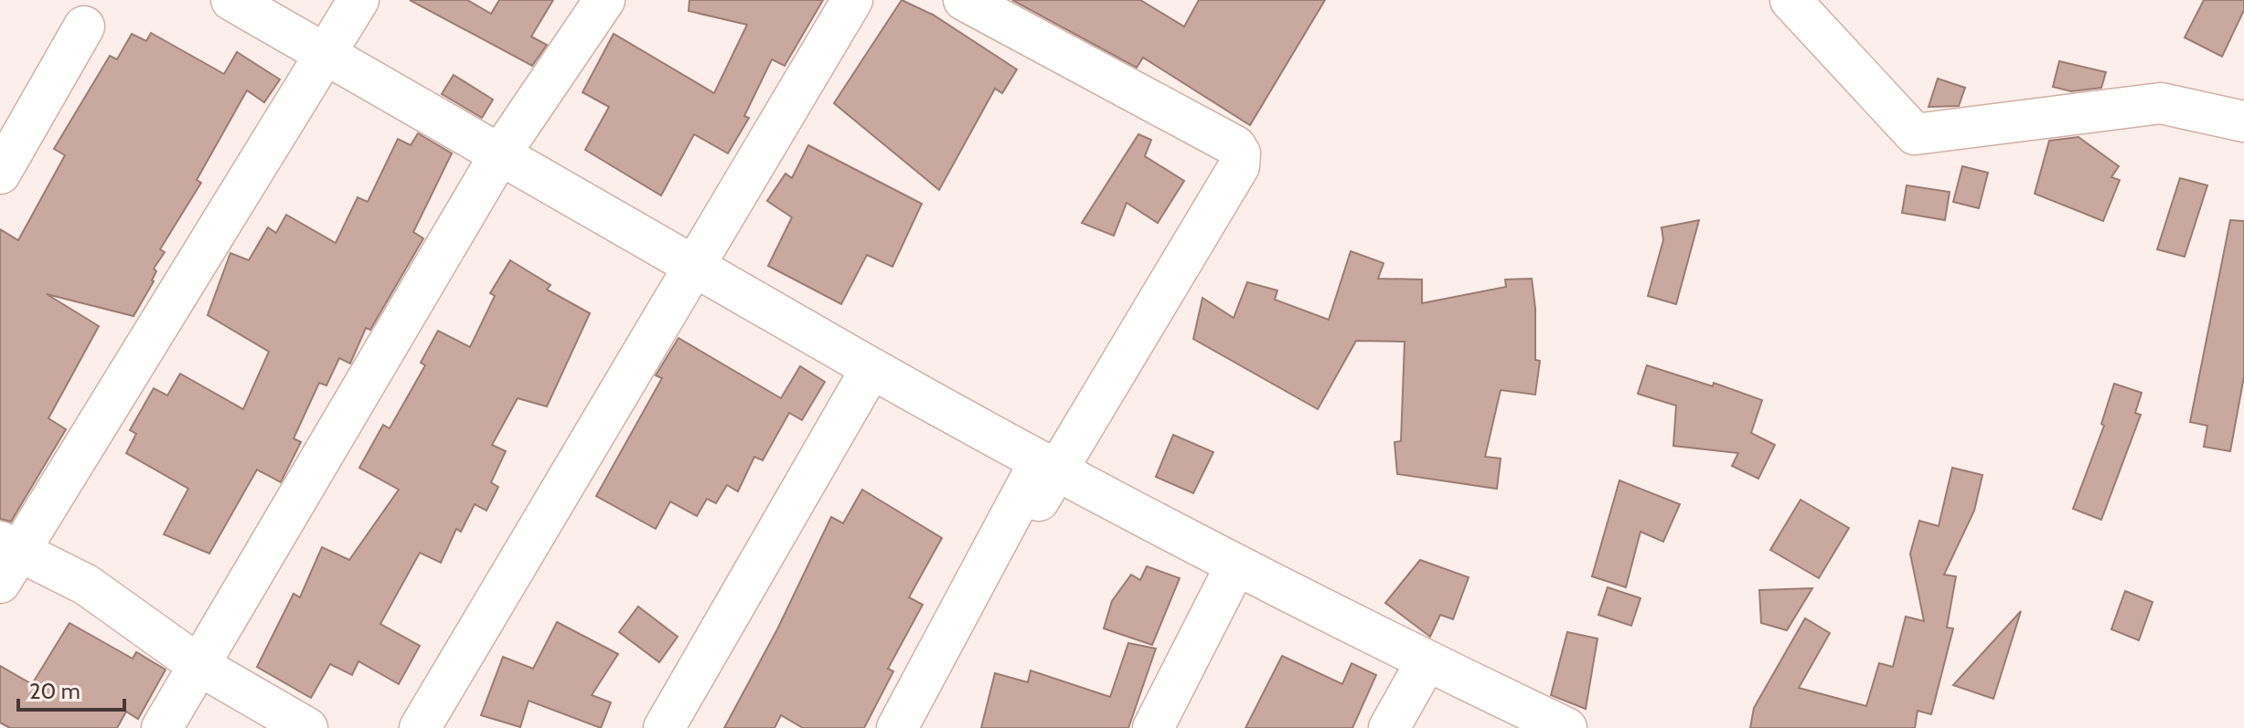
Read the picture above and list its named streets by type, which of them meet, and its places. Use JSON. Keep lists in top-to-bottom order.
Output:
{
  "scale_bar": "20 m"
}
